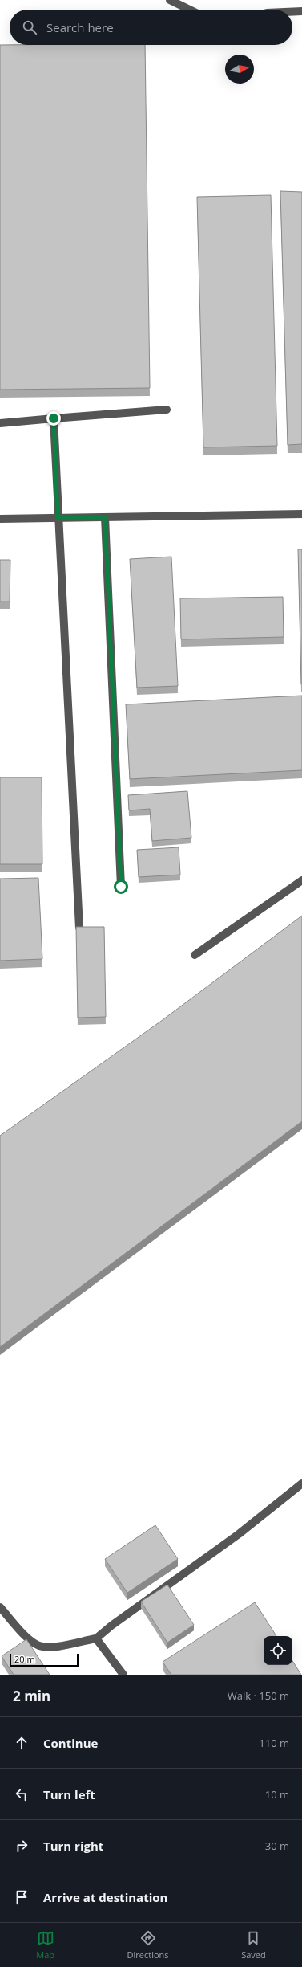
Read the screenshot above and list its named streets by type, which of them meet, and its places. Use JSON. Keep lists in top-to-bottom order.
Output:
{
  "scale_bar": "20 m",
  "north": "right",
  "page": {
    "search": "Search here",
    "scale": "20 m",
    "heading": ["2 min", "Walk · 150 m"],
    "list": [
      ["Continue", "110 m"],
      ["Turn left", "10 m"],
      ["Turn right", "30 m"],
      "Arrive at destination"
    ],
    "nav": ["Map", "Directions", "Saved"]
  }
}
